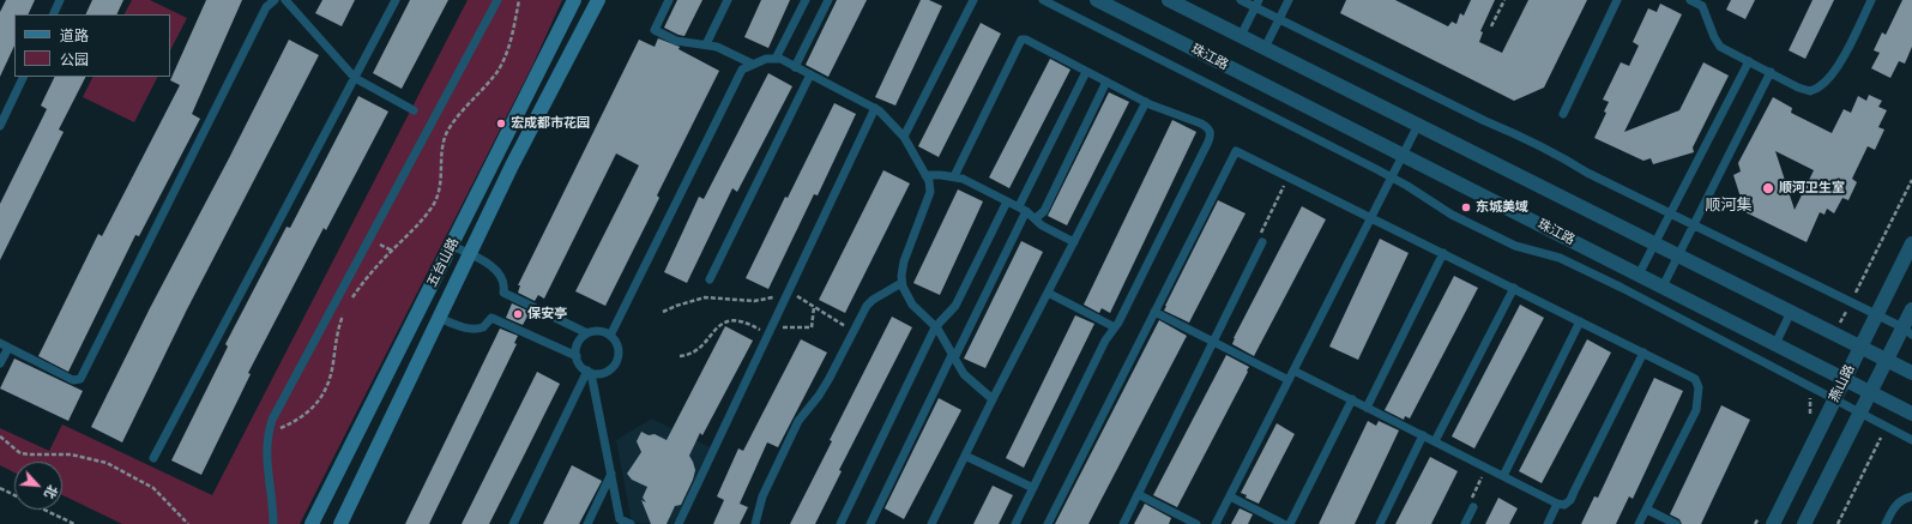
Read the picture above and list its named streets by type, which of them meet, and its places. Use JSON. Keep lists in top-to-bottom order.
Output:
{
  "streets": {
    "main road": ["五台山路"],
    "street": ["珠江路", "燕山路"]
  },
  "crossings": [
    ["珠江路", "燕山路"]
  ],
  "districts": ["顺河集"],
  "places": [
    "宏成都市花园",
    "顺河卫生室",
    "东城美域",
    "保安亭"
  ],
  "legend": ["道路", "公园"],
  "north": "bottom right"
}
